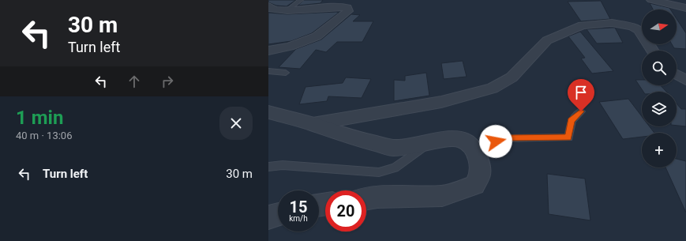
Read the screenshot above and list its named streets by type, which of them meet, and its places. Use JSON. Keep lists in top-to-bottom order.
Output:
{
  "north": "right",
  "page": {
    "turn": ["30 m", "Turn left"],
    "map_buttons": "+",
    "heading": ["1 min", "40 m · 13:06"],
    "list": [
      {
        "name": "Turn left",
        "value": "30 m"
      }
    ],
    "speed": "15 km/h",
    "limit": "20"
  }
}
